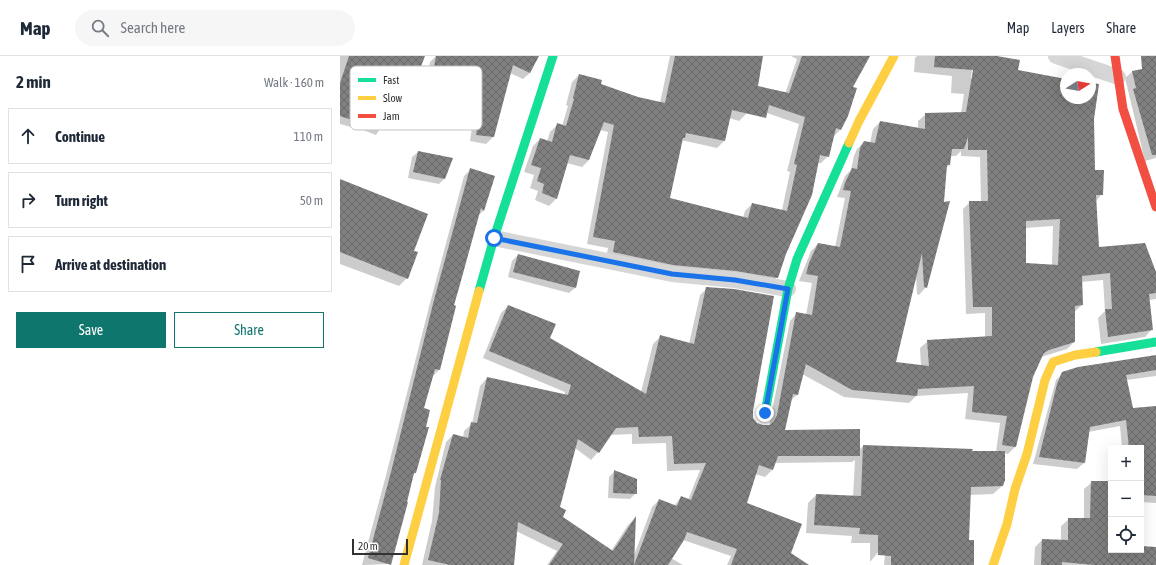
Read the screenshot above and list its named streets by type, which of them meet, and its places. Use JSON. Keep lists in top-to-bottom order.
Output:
{
  "legend": ["Fast", "Slow", "Jam"],
  "scale_bar": "20 m",
  "north": "right",
  "page": {
    "header": "Map",
    "search": "Search here",
    "nav": ["Map", "Layers", "Share"],
    "heading": ["2 min", "Walk · 160 m"],
    "list": [
      ["Continue", "110 m"],
      ["Turn right", "50 m"],
      "Arrive at destination"
    ],
    "buttons": ["Save", "Share"],
    "map_buttons": ["+", "−"],
    "scale": "20 m"
  }
}
